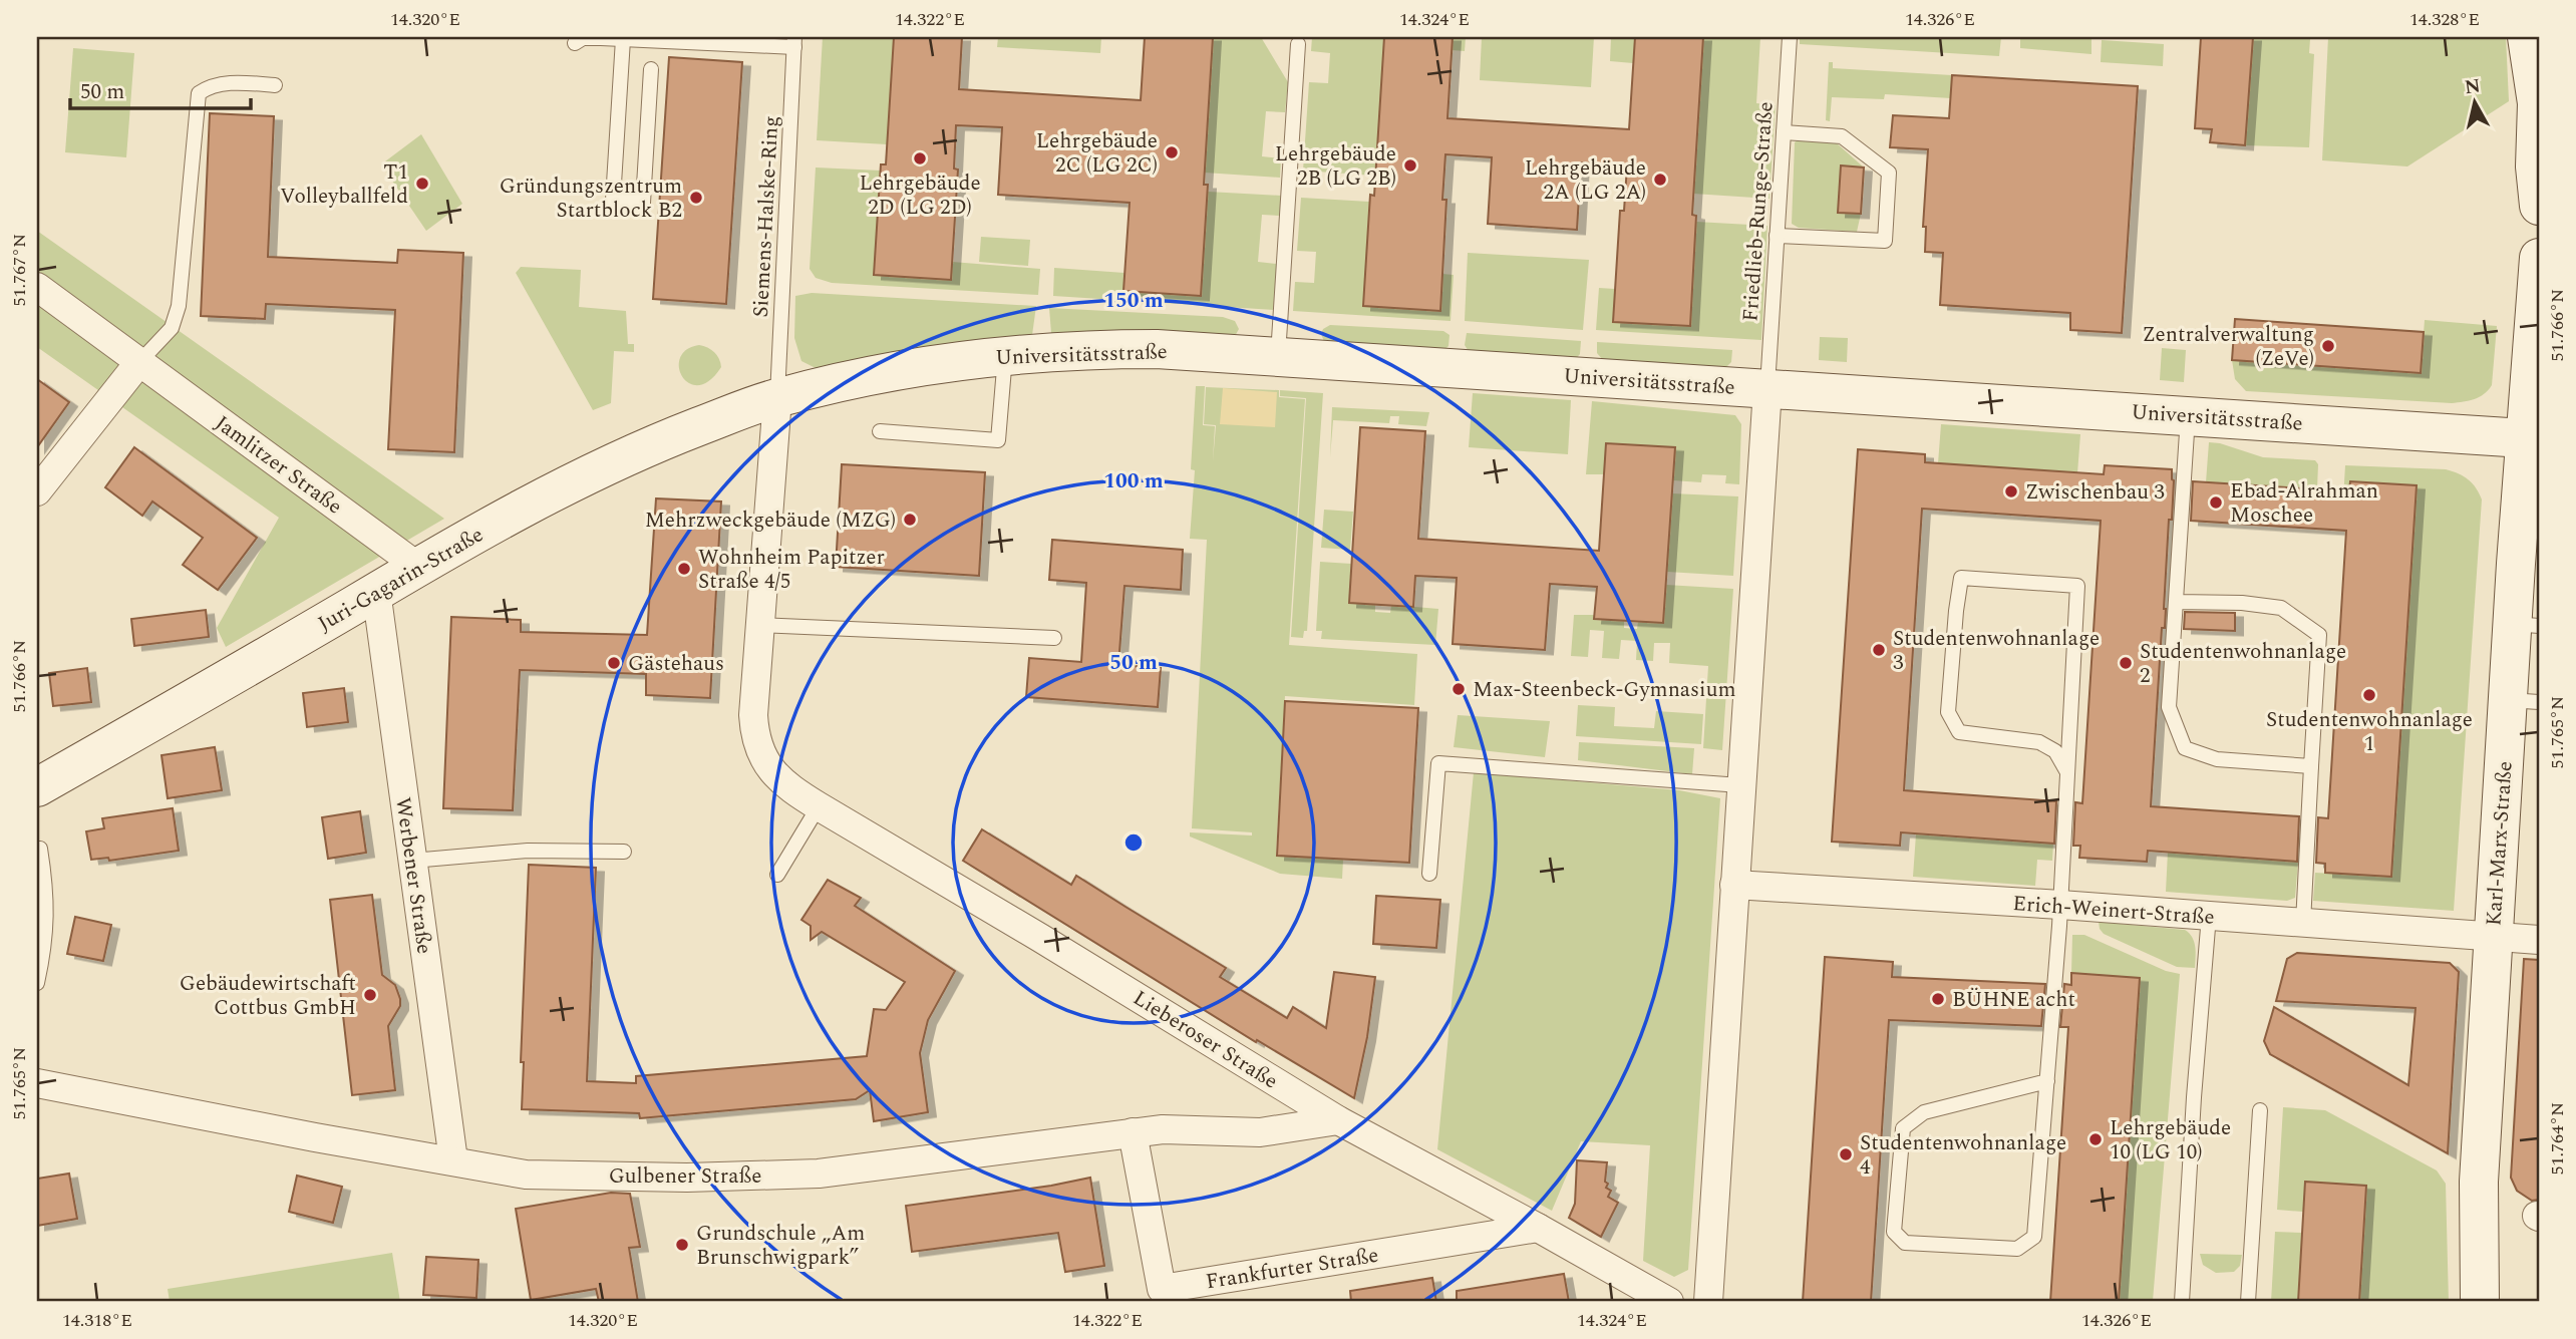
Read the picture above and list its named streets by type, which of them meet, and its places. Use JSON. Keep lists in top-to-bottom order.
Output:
{
  "streets": {
    "street": [
      "Universitätsstraße",
      "Jamlitzer Straße",
      "Juri-Gagarin-Straße",
      "Karl-Marx-Straße",
      "Werbener Straße",
      "Erich-Weinert-Straße",
      "Lieberoser Straße",
      "Gulbener Straße",
      "Frankfurter Straße"
    ],
    "lane": ["Friedlieb-Runge-Straße", "Siemens-Halske-Ring"]
  },
  "crossings": [
    ["Friedlieb-Runge-Straße", "Universitätsstraße"],
    ["Siemens-Halske-Ring", "Universitätsstraße"],
    ["Siemens-Halske-Ring", "Juri-Gagarin-Straße"],
    ["Universitätsstraße", "Juri-Gagarin-Straße"],
    ["Universitätsstraße", "Karl-Marx-Straße"],
    ["Jamlitzer Straße", "Juri-Gagarin-Straße"],
    ["Juri-Gagarin-Straße", "Werbener Straße"],
    ["Karl-Marx-Straße", "Erich-Weinert-Straße"],
    ["Werbener Straße", "Gulbener Straße"],
    ["Lieberoser Straße", "Gulbener Straße"],
    ["Lieberoser Straße", "Frankfurter Straße"],
    ["Gulbener Straße", "Frankfurter Straße"]
  ],
  "places": [
    "Lehrgebäude 2C (LG 2C)",
    "Lehrgebäude 2D (LG 2D)",
    "Lehrgebäude 2B (LG 2B)",
    "Lehrgebäude 2A (LG 2A)",
    "T1 Volleyballfeld",
    "Gründungszentrum Startblock B2",
    "Zentralverwaltung (ZeVe)",
    "Zwischenbau 3",
    "Ebad-Alrahman Moschee",
    "Mehrzweckgebäude (MZG)",
    "Wohnheim Papitzer Straße 4/5",
    "Studentenwohnanlage 3",
    "Gästehaus",
    "Studentenwohnanlage 2",
    "Max-Steenbeck-Gymnasium",
    "Studentenwohnanlage 1",
    "Gebäudewirtschaft Cottbus GmbH",
    "BÜHNE acht",
    "Lehrgebäude 10 (LG 10)",
    "Studentenwohnanlage 4",
    "Grundschule „Am Brunschwigpark”"
  ],
  "scale_bar": "50 m",
  "north": "top",
  "coordinates": [
    "14.320°E",
    "14.322°E",
    "14.324°E",
    "14.326°E",
    "14.328°E",
    "51.767°N",
    "51.766°N",
    "51.765°N",
    "51.764°N",
    "14.318°E"
  ],
  "rings": ["150 m", "100 m", "50 m"]
}
